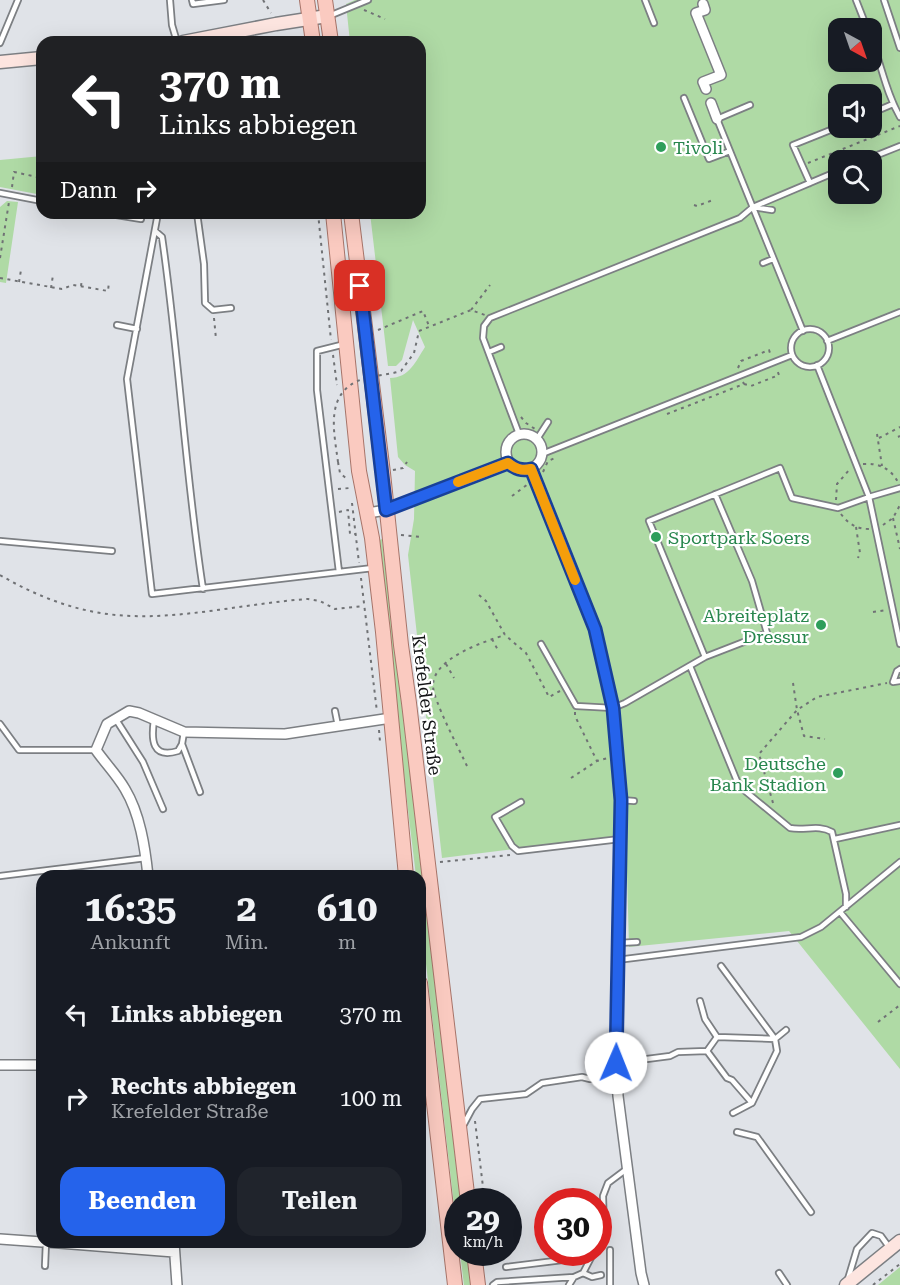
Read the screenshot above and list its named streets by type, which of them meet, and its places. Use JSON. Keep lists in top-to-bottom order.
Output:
{
  "streets": {
    "main road": ["Krefelder Straße"]
  },
  "places": [
    "Tivoli",
    "Sportpark Soers",
    "Abreiteplatz Dressur",
    "Deutsche Bank Stadion"
  ],
  "north": "bottom right",
  "page": {
    "turn": ["370 m", "Links abbiegen"],
    "then": "Dann",
    "eta": [
      "16:35",
      "Ankunft",
      "2",
      "Min.",
      "610",
      "m"
    ],
    "list": [
      {
        "name": "Links abbiegen",
        "value": "370 m"
      },
      {
        "name": "Rechts abbiegen",
        "note": "Krefelder Straße",
        "value": "100 m"
      }
    ],
    "buttons": ["Beenden", "Teilen"],
    "speed": "29 km/h",
    "limit": "30"
  }
}
